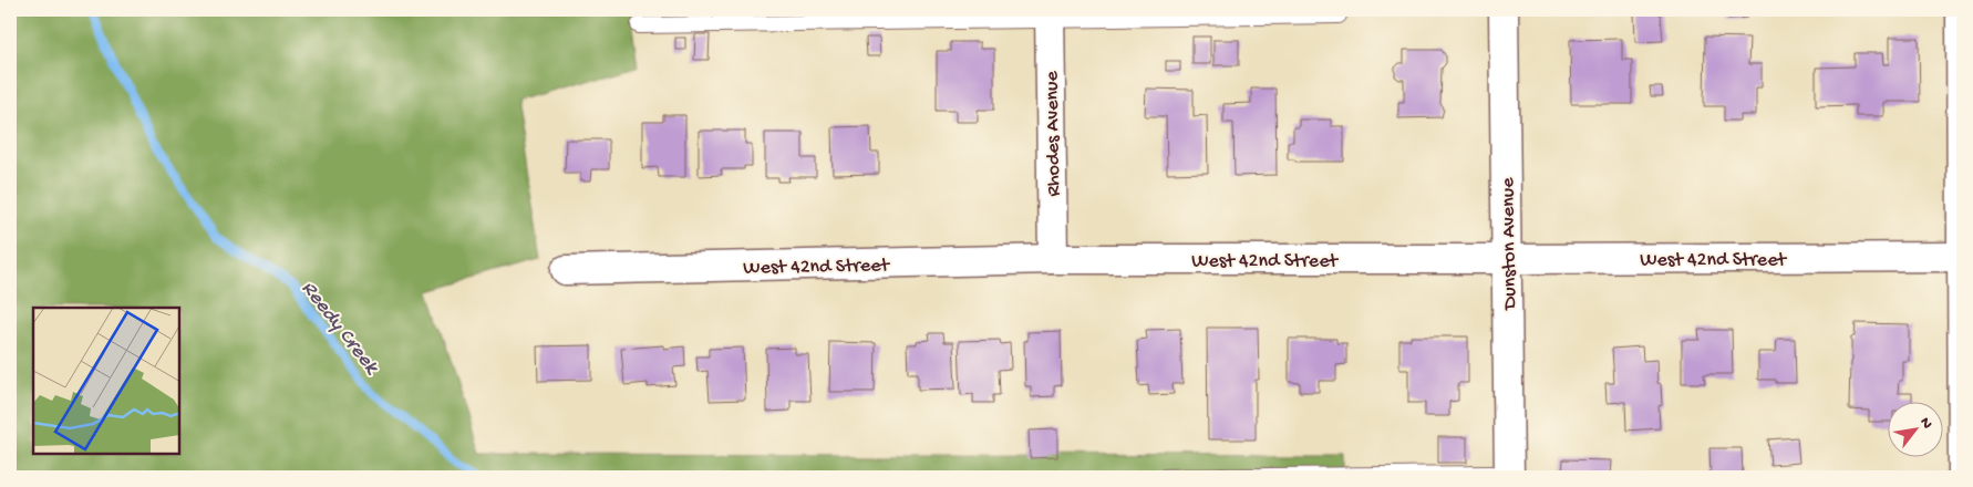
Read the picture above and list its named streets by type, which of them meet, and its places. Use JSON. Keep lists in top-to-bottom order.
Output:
{
  "streets": {
    "street": ["Rhodes Avenue", "Dunston Avenue", "West 42nd Street"]
  },
  "crossings": [
    ["Rhodes Avenue", "West 42nd Street"],
    ["Dunston Avenue", "West 42nd Street"]
  ],
  "water": ["Reedy Creek"],
  "north": "top right"
}
